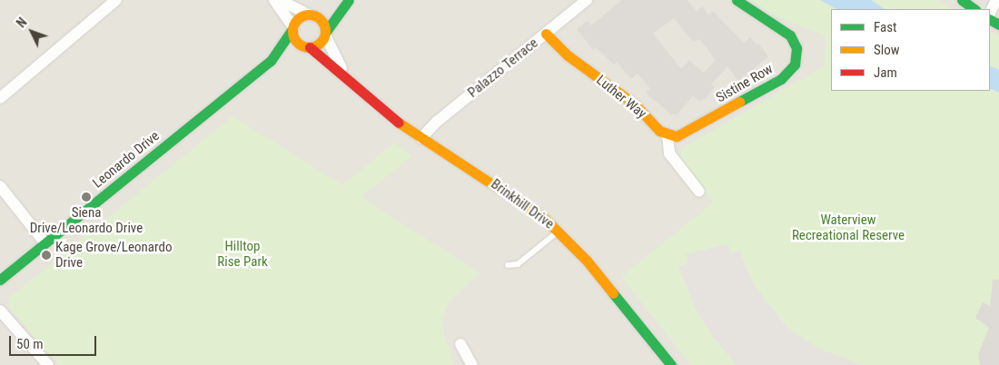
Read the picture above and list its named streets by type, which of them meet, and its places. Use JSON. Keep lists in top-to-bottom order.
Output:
{
  "streets": {
    "street": [
      "Palazzo Terrace",
      "Sistine Row",
      "Luther Way",
      "Leonardo Drive",
      "Brinkhill Drive"
    ]
  },
  "crossings": [
    ["Palazzo Terrace", "Luther Way"],
    ["Palazzo Terrace", "Brinkhill Drive"],
    ["Sistine Row", "Luther Way"],
    ["Leonardo Drive", "Brinkhill Drive"]
  ],
  "parks": ["Waterview Recreational Reserve", "Hilltop Rise Park"],
  "places": ["Siena Drive/Leonardo Drive", "Kage Grove/Leonardo Drive"],
  "legend": ["Fast", "Slow", "Jam"],
  "scale_bar": "50 m",
  "north": "top left"
}
